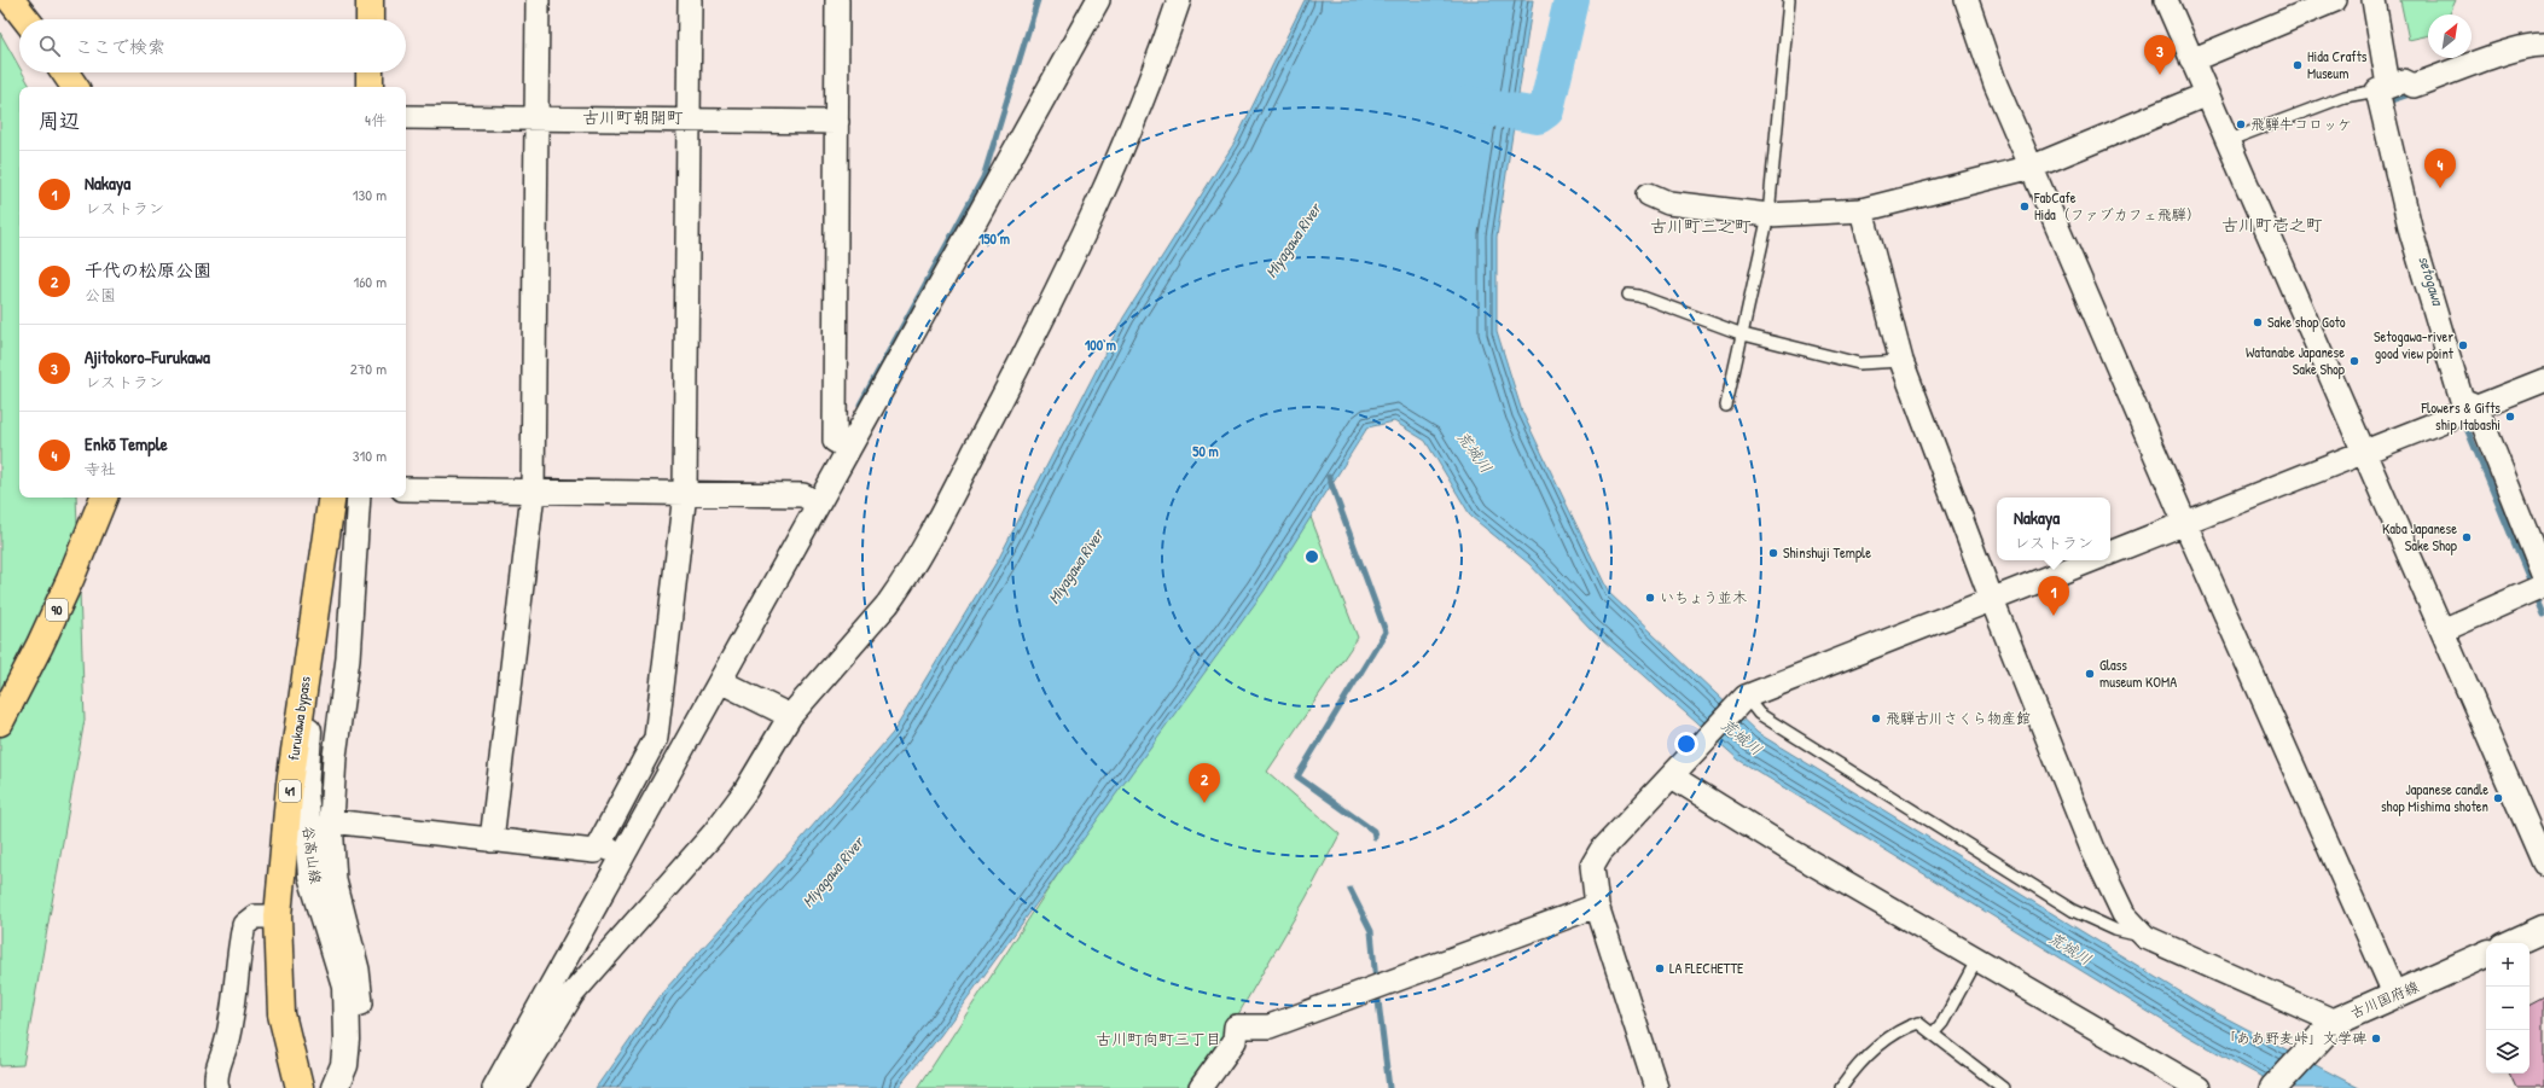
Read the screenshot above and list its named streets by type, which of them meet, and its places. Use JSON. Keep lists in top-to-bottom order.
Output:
{
  "streets": {
    "main road": [
      "90",
      "furukawa bypass",
      "41",
      "谷高山線",
      "古川国府線"
    ]
  },
  "crossings": [
    ["furukawa bypass", "谷高山線"]
  ],
  "districts": [
    "古川町朝開町",
    "古川町壱之町",
    "古川町三之町",
    "古川町向町三丁目"
  ],
  "water": ["Miyagawa River", "setogawa", "荒城川"],
  "places": [
    "Hida Crafts Museum",
    "飛騨牛コロッケ",
    "FabCafe Hida（ファブカフェ飛騨）",
    "Sake shop Goto",
    "Setogawa-river good view point",
    "Watanabe Japanese Sake Shop",
    "Flowers & Gifts ship Itabashi",
    "Kaba Japanese Sake Shop",
    "Shinshuji Temple",
    "いちょう並木",
    "Glass museum KOMA",
    "飛騨古川さくら物産館",
    "Japanese candle shop Mishima shoten",
    "LA FLECHETTE",
    "「ああ野麦峠」文学碑"
  ],
  "north": "top right",
  "page": {
    "search": "ここで検索",
    "pins": [
      "3",
      "4",
      "1",
      "2"
    ],
    "heading": ["周辺", "4件"],
    "list": [
      {
        "mark": "1",
        "name": "Nakaya",
        "note": "レストラン",
        "value": "130 m"
      },
      {
        "mark": "2",
        "name": "千代の松原公園",
        "note": "公園",
        "value": "160 m"
      },
      {
        "mark": "3",
        "name": "Ajitokoro-Furukawa",
        "note": "レストラン",
        "value": "270 m"
      },
      {
        "mark": "4",
        "name": "Enkō Temple",
        "note": "寺社",
        "value": "310 m"
      }
    ],
    "popup": ["Nakaya", "レストラン"],
    "map_buttons": ["+", "−"]
  },
  "rings": ["150 m", "100 m", "50 m"]
}
